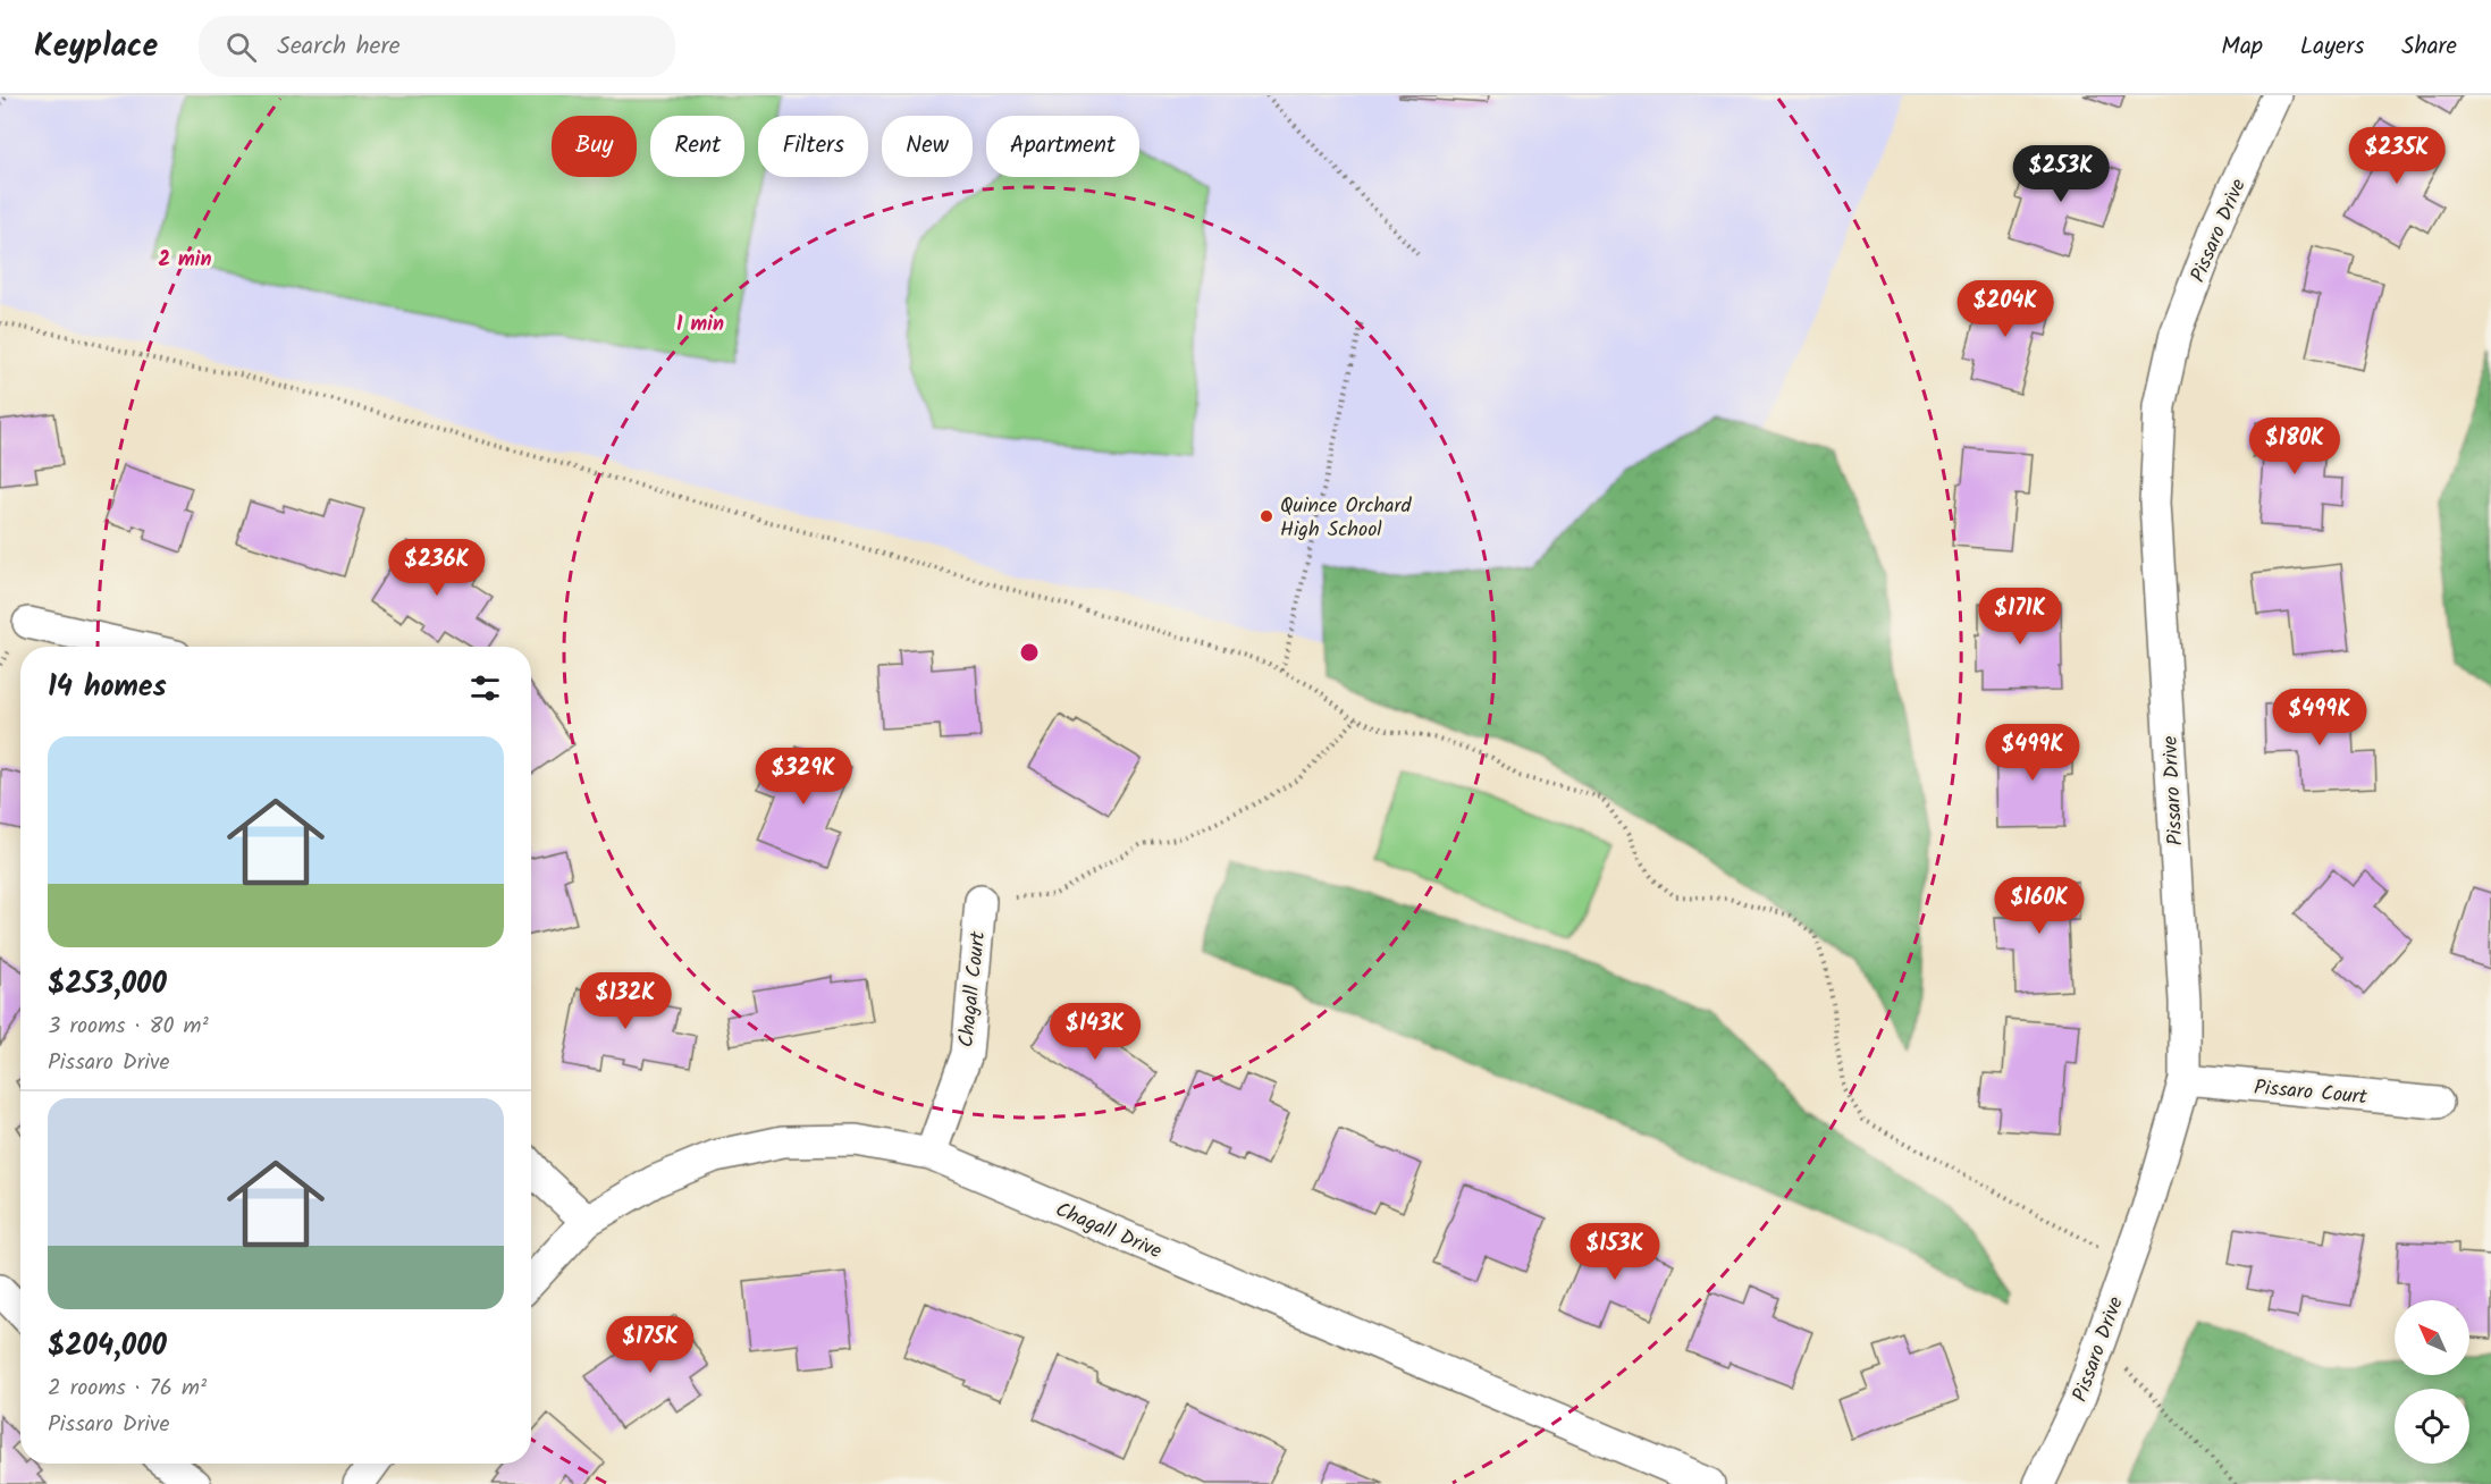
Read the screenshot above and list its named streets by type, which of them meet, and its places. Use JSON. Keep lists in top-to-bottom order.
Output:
{
  "streets": {
    "street": [
      "Pissaro Drive",
      "Chagall Court",
      "Pissaro Court",
      "Chagall Drive"
    ]
  },
  "crossings": [
    ["Pissaro Drive", "Pissaro Court"],
    ["Chagall Court", "Chagall Drive"]
  ],
  "places": ["Quince Orchard High School"],
  "north": "top left",
  "page": {
    "header": "Keyplace",
    "search": "Search here",
    "nav": ["Map", "Layers", "Share"],
    "chip": [
      "Buy",
      "Rent",
      "Filters",
      "New",
      "Apartment"
    ],
    "price": [
      "$235K",
      "$253K",
      "$204K",
      "$180K",
      "$236K",
      "$171K",
      "$499K",
      "$499K",
      "$329K",
      "$160K",
      "$132K",
      "$143K",
      "$153K",
      "$175K"
    ],
    "heading": "14 homes",
    "list": [
      {
        "name": "$253,000",
        "note": "3 rooms · 80 m² · Pissaro Drive"
      },
      {
        "name": "$204,000",
        "note": "2 rooms · 76 m² · Pissaro Drive"
      }
    ]
  },
  "rings": ["2 min", "1 min"]
}
